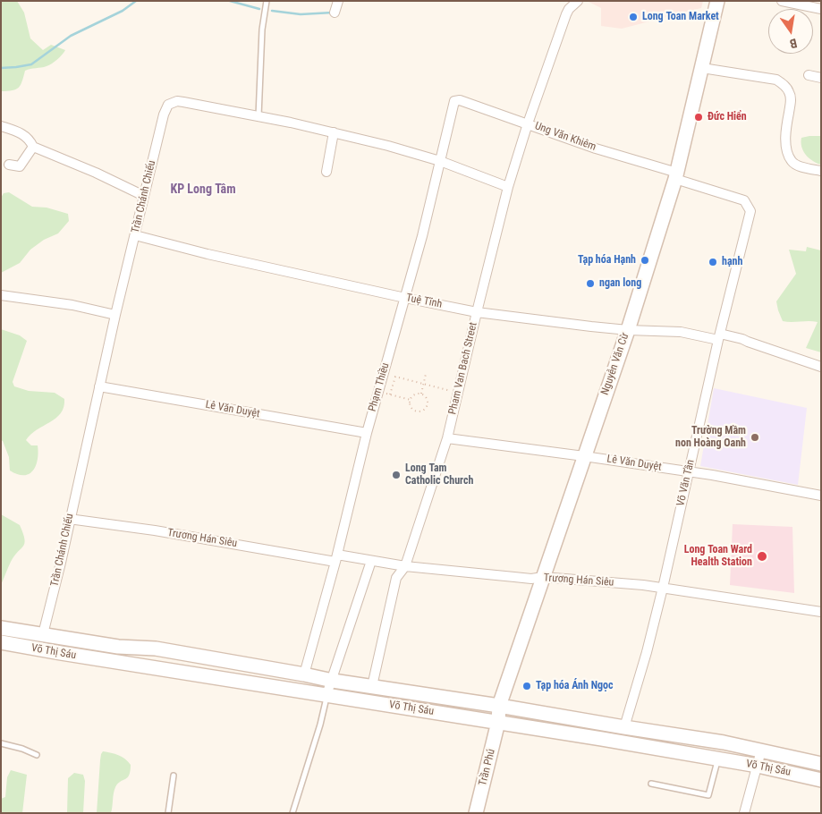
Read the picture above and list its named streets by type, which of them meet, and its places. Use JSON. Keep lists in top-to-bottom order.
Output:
{
  "streets": {
    "main road": ["Nguyễn Văn Cừ", "Võ Thị Sáu", "Trần Phú"],
    "street": [
      "Ung Văn Khiêm",
      "Trần Chánh Chiếu",
      "Tuệ Tĩnh",
      "Pham Van Bach Street",
      "Phạm Thiều",
      "Lê Văn Duyệt",
      "Võ Văn Tần",
      "Trương Hán Siêu"
    ]
  },
  "crossings": [
    ["Ung Văn Khiêm", "Nguyễn Văn Cừ"],
    ["Ung Văn Khiêm", "Pham Van Bach Street"],
    ["Ung Văn Khiêm", "Phạm Thiều"],
    ["Ung Văn Khiêm", "Võ Văn Tần"],
    ["Trần Chánh Chiếu", "Tuệ Tĩnh"],
    ["Trần Chánh Chiếu", "Pham Van Bach Street"],
    ["Trần Chánh Chiếu", "Phạm Thiều"],
    ["Trần Chánh Chiếu", "Lê Văn Duyệt"],
    ["Trần Chánh Chiếu", "Trương Hán Siêu"],
    ["Trần Chánh Chiếu", "Võ Thị Sáu"],
    ["Tuệ Tĩnh", "Nguyễn Văn Cừ"],
    ["Tuệ Tĩnh", "Pham Van Bach Street"],
    ["Tuệ Tĩnh", "Phạm Thiều"],
    ["Tuệ Tĩnh", "Võ Văn Tần"],
    ["Nguyễn Văn Cừ", "Lê Văn Duyệt"],
    ["Nguyễn Văn Cừ", "Trương Hán Siêu"],
    ["Nguyễn Văn Cừ", "Võ Thị Sáu"],
    ["Nguyễn Văn Cừ", "Trần Phú"],
    ["Pham Van Bach Street", "Lê Văn Duyệt"],
    ["Pham Van Bach Street", "Trương Hán Siêu"],
    ["Pham Van Bach Street", "Võ Thị Sáu"],
    ["Phạm Thiều", "Lê Văn Duyệt"],
    ["Phạm Thiều", "Trương Hán Siêu"],
    ["Phạm Thiều", "Võ Thị Sáu"],
    ["Lê Văn Duyệt", "Võ Văn Tần"],
    ["Võ Văn Tần", "Trương Hán Siêu"],
    ["Võ Văn Tần", "Võ Thị Sáu"],
    ["Võ Thị Sáu", "Trần Phú"]
  ],
  "districts": ["KP Long Tâm"],
  "places": [
    "Long Toan Market",
    "Đức Hiển",
    "Tạp hóa Hạnh",
    "hạnh",
    "ngan long",
    "Trường Mầm non Hoàng Oanh",
    "Long Tam Catholic Church",
    "Long Toan Ward Health Station",
    "Tạp hóa Ánh Ngọc"
  ],
  "north": "bottom"
}
